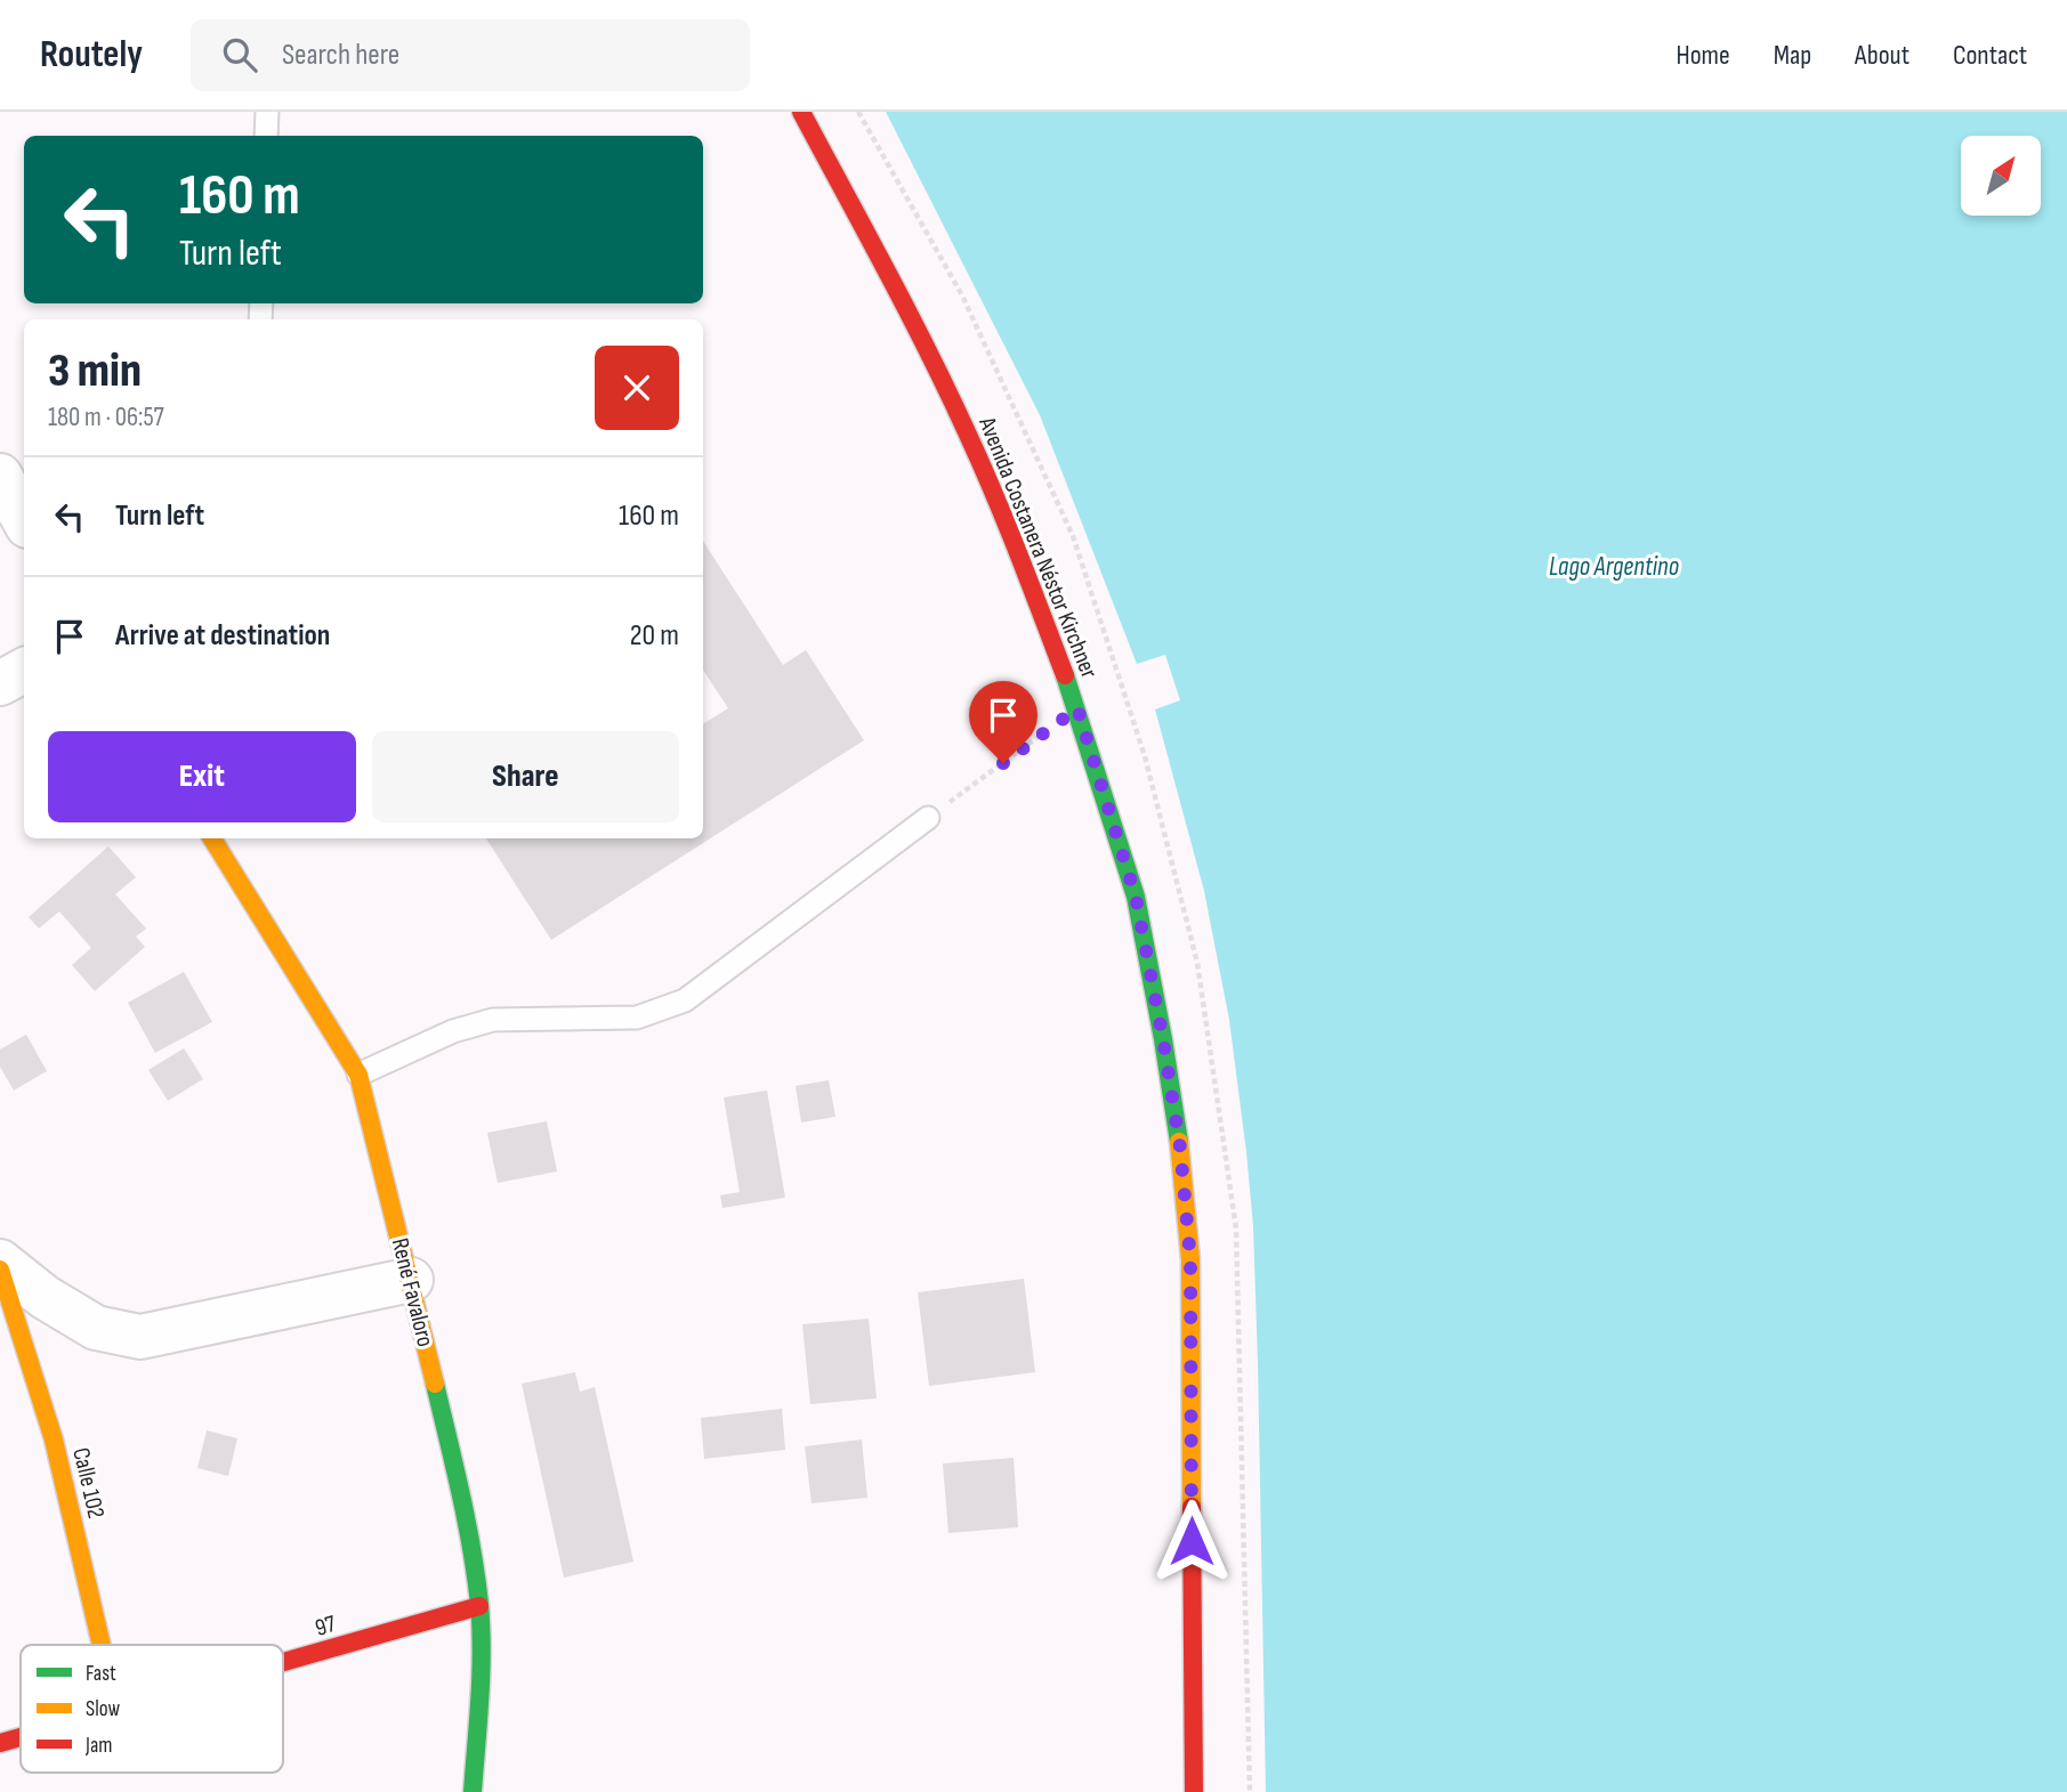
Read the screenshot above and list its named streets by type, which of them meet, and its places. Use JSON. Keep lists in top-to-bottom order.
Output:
{
  "streets": {
    "street": [
      "Avenida Costanera Néstor Kirchner",
      "René Favaloro",
      "Calle 102",
      "97"
    ]
  },
  "crossings": [
    ["René Favaloro", "97"]
  ],
  "water": ["Lago Argentino"],
  "legend": ["Fast", "Slow", "Jam"],
  "north": "top right",
  "page": {
    "header": "Routely",
    "search": "Search here",
    "nav": [
      "Home",
      "Map",
      "About",
      "Contact"
    ],
    "turn": ["160 m", "Turn left"],
    "heading": ["3 min", "180 m · 06:57"],
    "list": [
      {
        "name": "Turn left",
        "value": "160 m"
      },
      {
        "name": "Arrive at destination",
        "value": "20 m"
      }
    ],
    "buttons": ["Exit", "Share"]
  }
}
